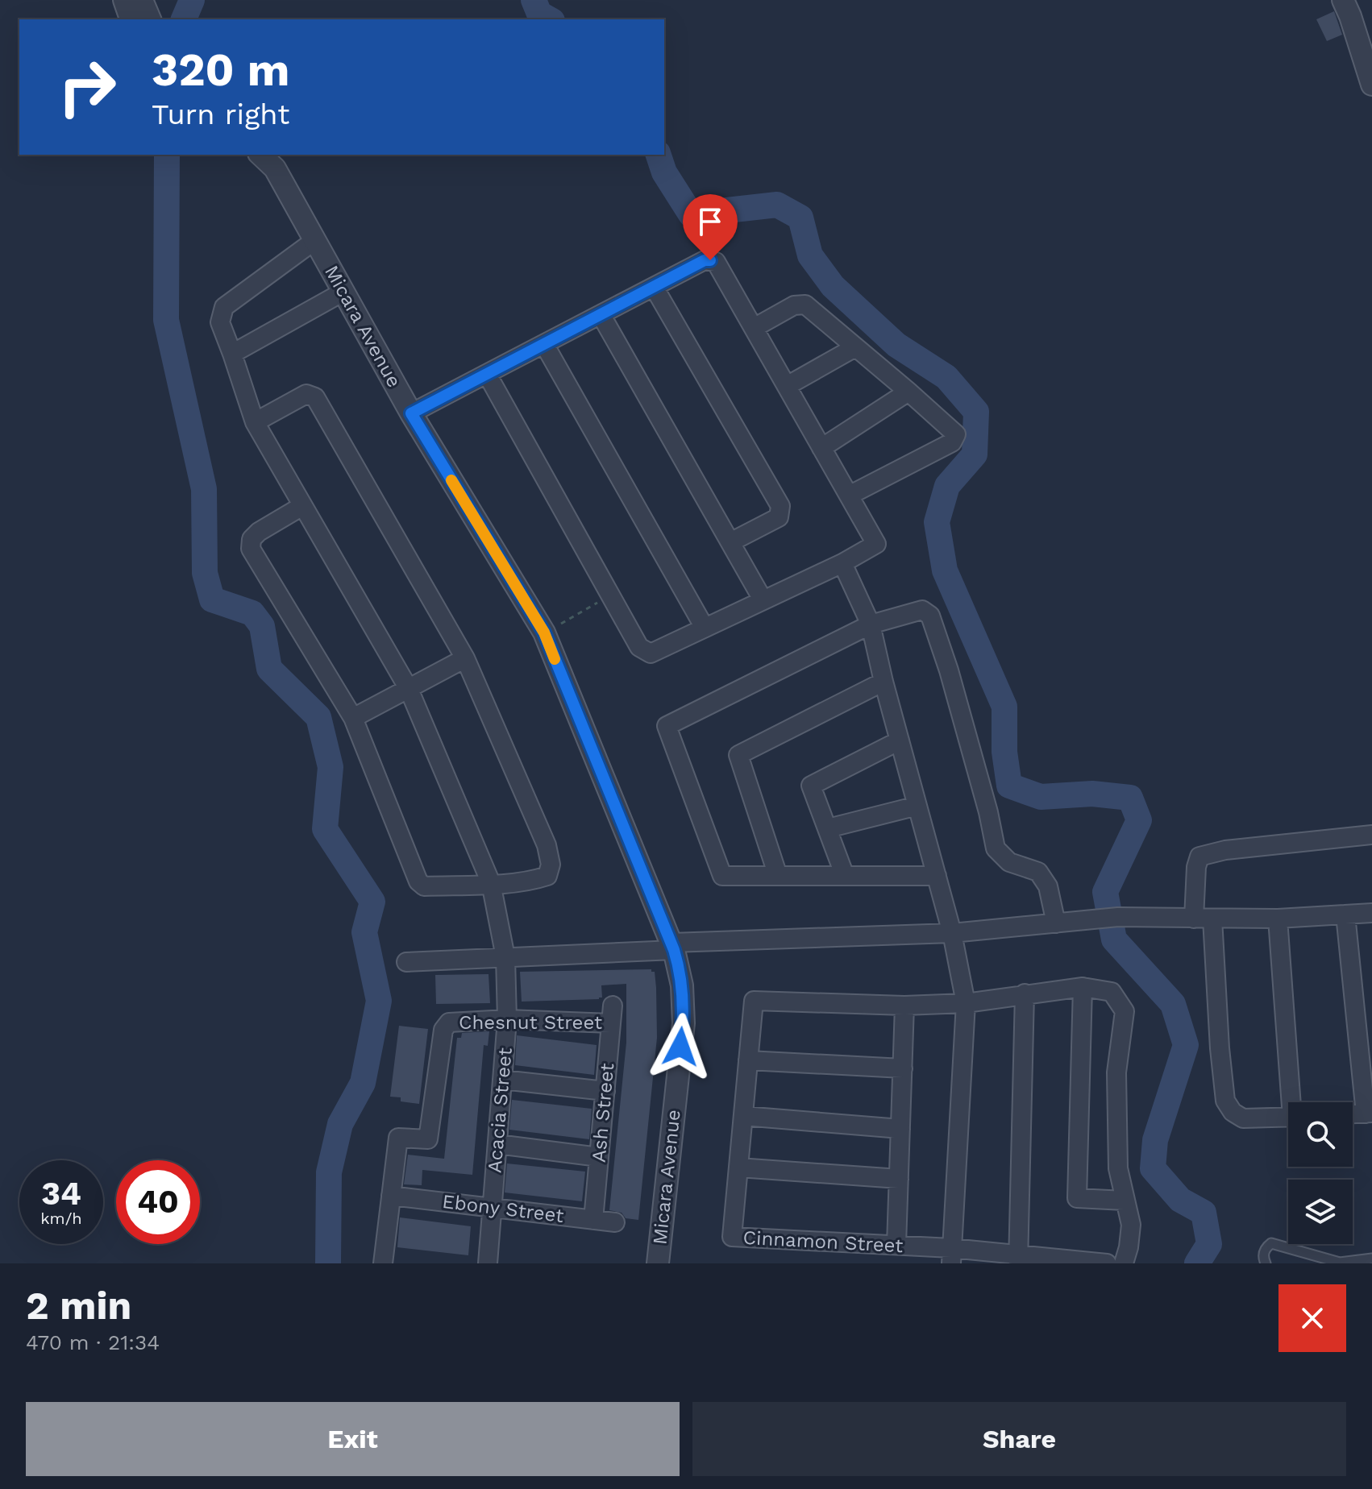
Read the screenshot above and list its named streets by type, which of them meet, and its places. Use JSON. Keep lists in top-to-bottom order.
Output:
{
  "streets": {
    "street": [
      "Micara Avenue",
      "Chesnut Street",
      "Acacia Street",
      "Ash Street",
      "Ebony Street",
      "Cinnamon Street"
    ]
  },
  "crossings": [
    ["Micara Avenue", "Acacia Street"],
    ["Chesnut Street", "Acacia Street"],
    ["Chesnut Street", "Ash Street"],
    ["Chesnut Street", "Ebony Street"],
    ["Acacia Street", "Ebony Street"],
    ["Ash Street", "Ebony Street"]
  ],
  "page": {
    "turn": ["320 m", "Turn right"],
    "speed": "34 km/h",
    "limit": "40",
    "heading": ["2 min", "470 m · 21:34"],
    "buttons": ["Exit", "Share"]
  }
}
